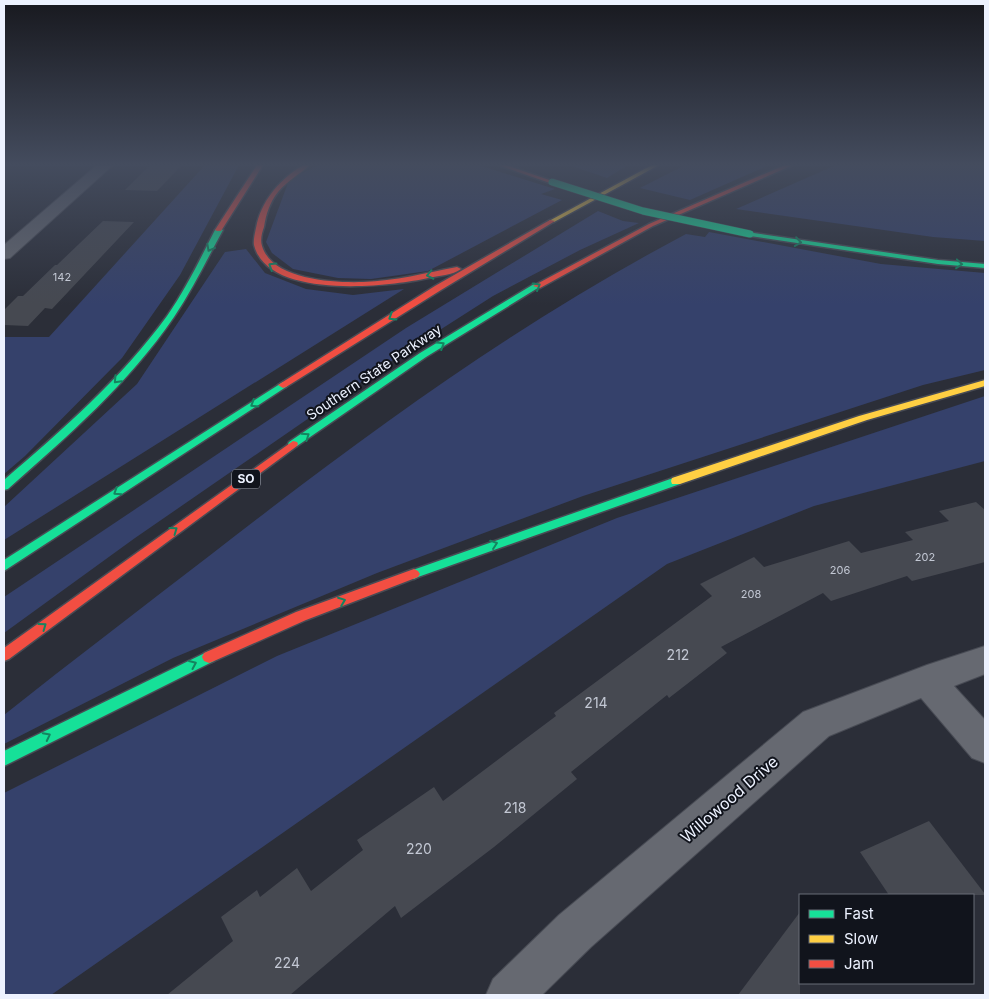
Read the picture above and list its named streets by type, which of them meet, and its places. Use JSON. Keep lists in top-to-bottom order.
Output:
{
  "streets": {
    "highway": ["Southern State Parkway", "SO"],
    "street": ["Willowood Drive"]
  },
  "house_numbers": [
    "142",
    "202",
    "206",
    "208",
    "212",
    "214",
    "218",
    "220",
    "224"
  ],
  "legend": ["Fast", "Slow", "Jam"]
}
